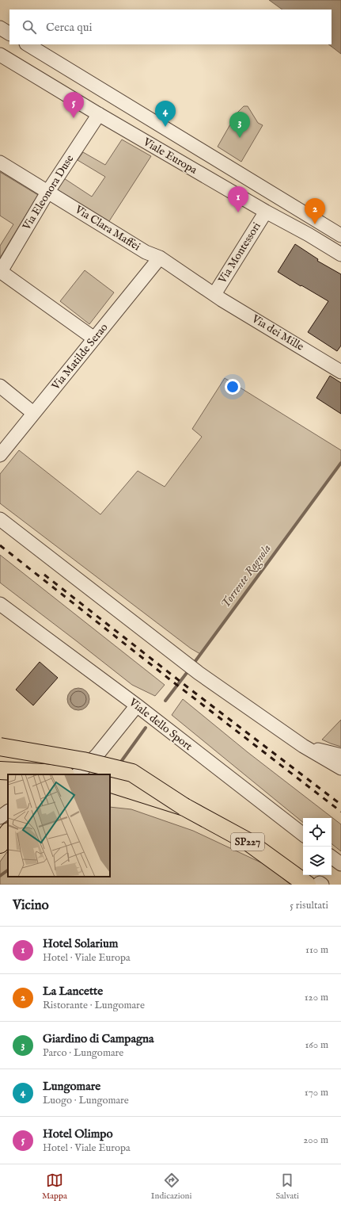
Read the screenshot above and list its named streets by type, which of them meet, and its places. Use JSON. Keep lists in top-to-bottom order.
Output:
{
  "streets": {
    "highway": ["SP227"],
    "street": [
      "Viale Europa",
      "Via Eleonora Duse",
      "Via Clara Maffei",
      "Via Montessori",
      "Via dei Mille",
      "Via Matilde Serao",
      "Viale dello Sport"
    ]
  },
  "crossings": [
    ["Viale Europa", "Via Eleonora Duse"],
    ["Viale Europa", "Via Montessori"],
    ["Via Eleonora Duse", "Via Clara Maffei"],
    ["Via Clara Maffei", "Via Montessori"],
    ["Via Clara Maffei", "Via dei Mille"],
    ["Via Clara Maffei", "Via Matilde Serao"],
    ["Via Montessori", "Via dei Mille"]
  ],
  "water": ["Torrente Ragnola"],
  "page": {
    "search": "Cerca qui",
    "pins": [
      "5",
      "4",
      "3",
      "1",
      "2"
    ],
    "heading": ["Vicino", "5 risultati"],
    "list": [
      {
        "mark": "1",
        "name": "Hotel Solarium",
        "note": "Hotel · Viale Europa",
        "value": "110 m"
      },
      {
        "mark": "2",
        "name": "La Lancette",
        "note": "Ristorante · Lungomare",
        "value": "120 m"
      },
      {
        "mark": "3",
        "name": "Giardino di Campagna",
        "note": "Parco · Lungomare",
        "value": "160 m"
      },
      {
        "mark": "4",
        "name": "Lungomare",
        "note": "Luogo · Lungomare",
        "value": "170 m"
      },
      {
        "mark": "5",
        "name": "Hotel Olimpo",
        "note": "Hotel · Viale Europa",
        "value": "200 m"
      }
    ],
    "nav": ["Mappa", "Indicazioni", "Salvati"]
  }
}
